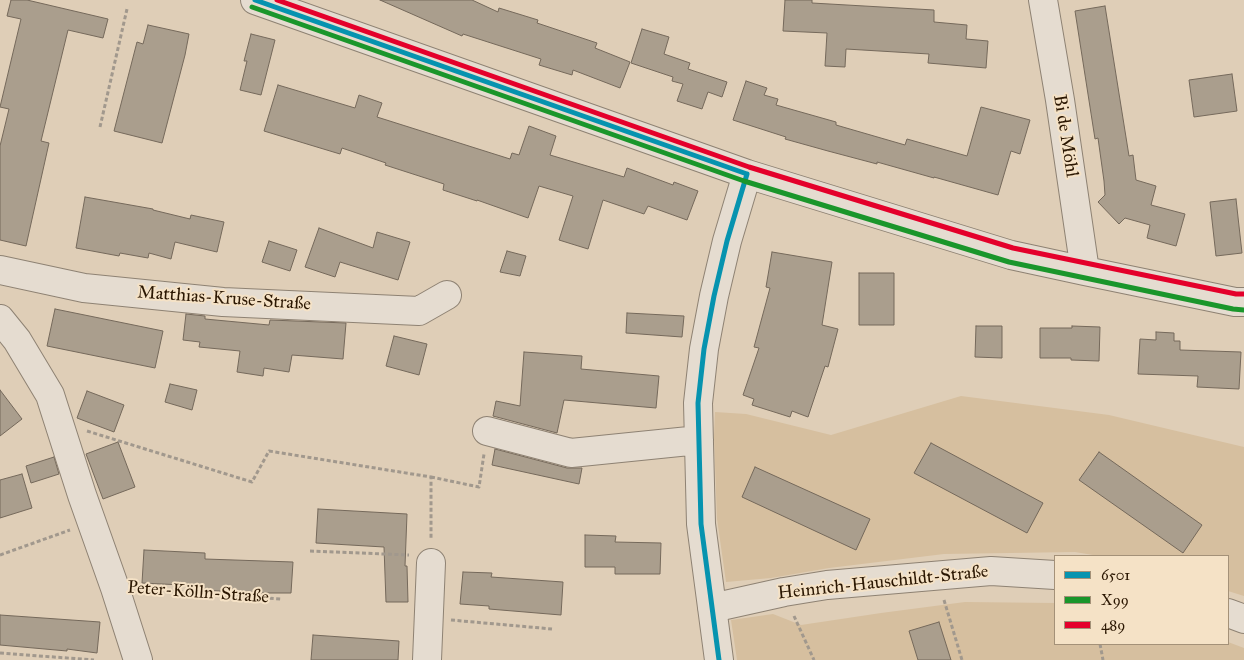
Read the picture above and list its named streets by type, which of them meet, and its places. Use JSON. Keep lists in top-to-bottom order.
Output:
{
  "streets": {
    "street": [
      "Bi de Möhl",
      "Matthias-Kruse-Straße",
      "Heinrich-Hauschildt-Straße",
      "Peter-Kölln-Straße"
    ]
  },
  "lines": ["transit line 6501", "transit line 489", "transit line X99"],
  "legend": ["6501", "X99", "489"]
}
